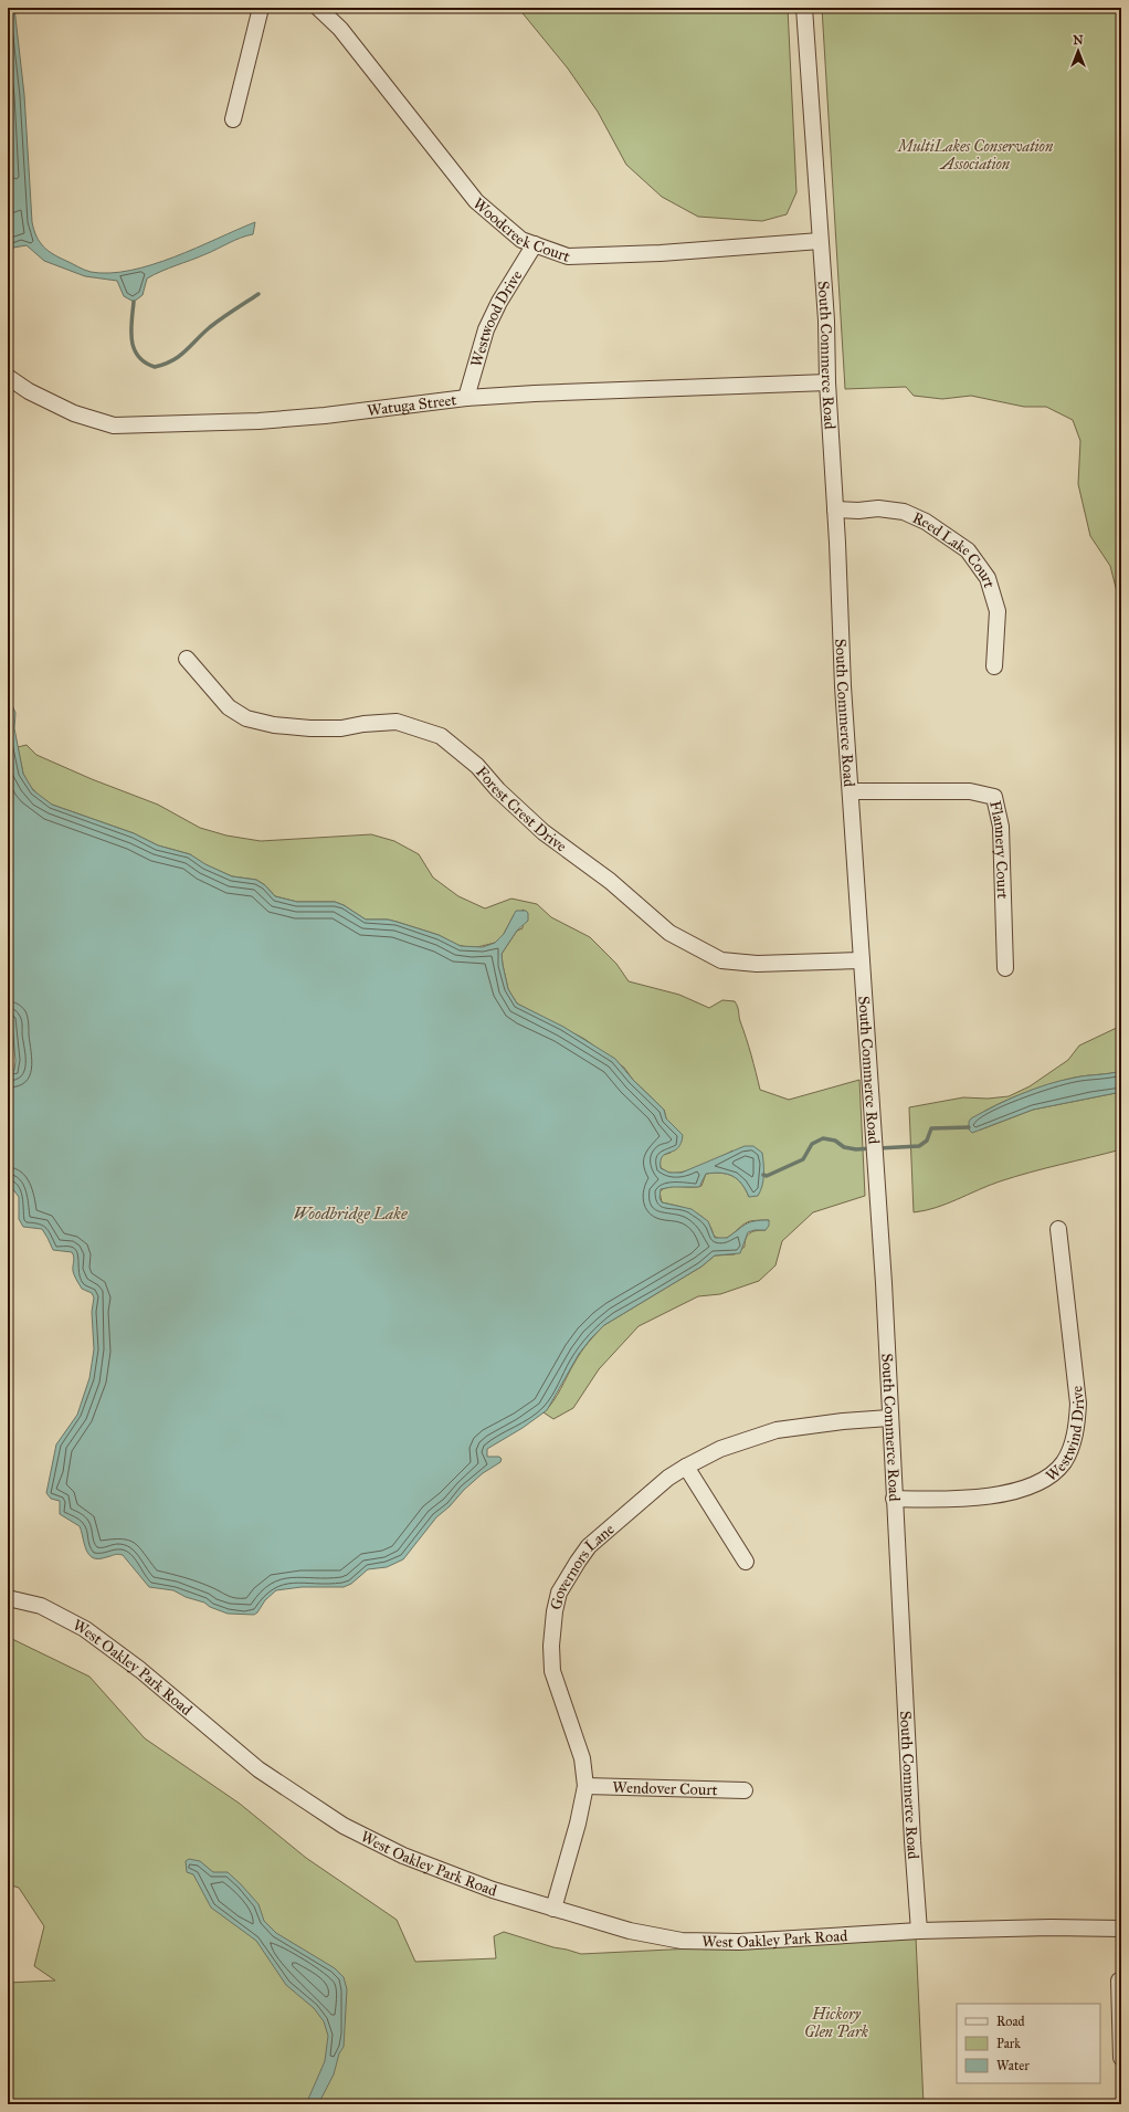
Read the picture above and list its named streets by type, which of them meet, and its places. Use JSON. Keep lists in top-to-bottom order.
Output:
{
  "streets": {
    "street": [
      "Woodcreek Court",
      "Westwood Drive",
      "South Commerce Road",
      "Watuga Street",
      "Reed Lake Court",
      "Forest Crest Drive",
      "Flannery Court",
      "Westwind Drive",
      "Governors Lane",
      "West Oakley Park Road",
      "Wendover Court"
    ]
  },
  "crossings": [
    ["Woodcreek Court", "Westwood Drive"],
    ["Woodcreek Court", "South Commerce Road"],
    ["Westwood Drive", "Watuga Street"],
    ["South Commerce Road", "Watuga Street"],
    ["South Commerce Road", "Reed Lake Court"],
    ["South Commerce Road", "Forest Crest Drive"],
    ["South Commerce Road", "Flannery Court"],
    ["South Commerce Road", "Westwind Drive"],
    ["South Commerce Road", "Governors Lane"],
    ["South Commerce Road", "West Oakley Park Road"],
    ["Governors Lane", "West Oakley Park Road"],
    ["Governors Lane", "Wendover Court"]
  ],
  "water": ["Woodbridge Lake"],
  "parks": ["MultiLakes Conservation Association", "Hickory Glen Park"],
  "legend": ["Road", "Park", "Water"],
  "north": "top"
}
